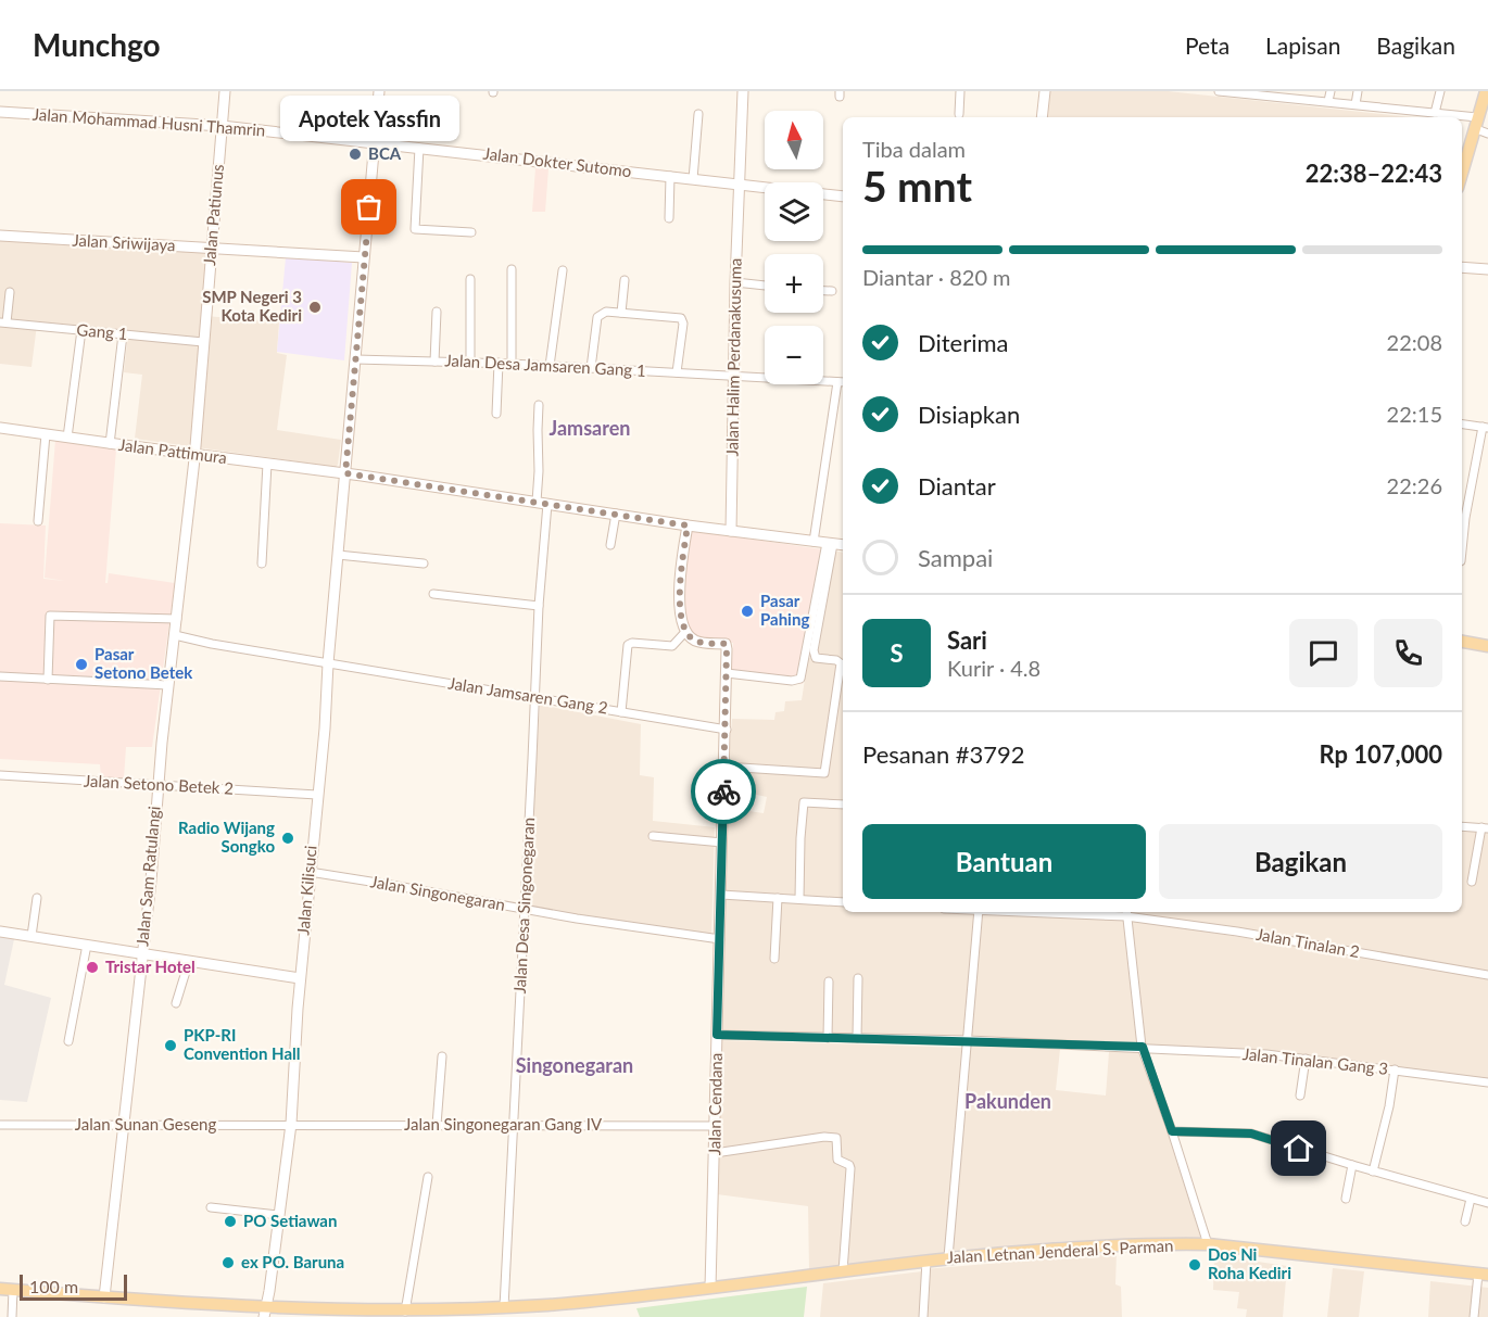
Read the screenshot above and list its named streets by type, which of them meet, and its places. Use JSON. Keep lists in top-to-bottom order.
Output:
{
  "streets": {
    "main road": ["Jalan Letnan Jenderal S. Parman"],
    "street": [
      "Jalan Mohammad Husni Thamrin",
      "Jalan Dokter Sutomo",
      "Jalan Patiunus",
      "Jalan Sriwijaya",
      "Gang 1",
      "Jalan Halim Perdanakusuma",
      "Jalan Desa Jamsaren Gang 1",
      "Jalan Pattimura",
      "Jalan Jamsaren Gang 2",
      "Jalan Setono Betek 2",
      "Jalan Sam Ratulangi",
      "Jalan Kilisuci",
      "Jalan Singonegaran",
      "Jalan Desa Singonegaran",
      "Jalan Tinalan 2",
      "Jalan Tinalan Gang 3",
      "Jalan Cendana",
      "Jalan Sunan Geseng",
      "Jalan Singonegaran Gang IV"
    ]
  },
  "crossings": [
    ["Jalan Mohammad Husni Thamrin", "Jalan Dokter Sutomo"],
    ["Jalan Mohammad Husni Thamrin", "Jalan Patiunus"],
    ["Jalan Mohammad Husni Thamrin", "Jalan Kilisuci"],
    ["Jalan Dokter Sutomo", "Jalan Halim Perdanakusuma"],
    ["Jalan Dokter Sutomo", "Jalan Kilisuci"],
    ["Jalan Patiunus", "Jalan Sriwijaya"],
    ["Jalan Patiunus", "Gang 1"],
    ["Jalan Patiunus", "Jalan Pattimura"],
    ["Jalan Patiunus", "Jalan Sam Ratulangi"],
    ["Jalan Sriwijaya", "Jalan Kilisuci"],
    ["Jalan Halim Perdanakusuma", "Jalan Desa Jamsaren Gang 1"],
    ["Jalan Halim Perdanakusuma", "Jalan Pattimura"],
    ["Jalan Desa Jamsaren Gang 1", "Jalan Kilisuci"],
    ["Jalan Pattimura", "Jalan Sam Ratulangi"],
    ["Jalan Pattimura", "Jalan Kilisuci"],
    ["Jalan Pattimura", "Jalan Desa Singonegaran"],
    ["Jalan Jamsaren Gang 2", "Jalan Sam Ratulangi"],
    ["Jalan Jamsaren Gang 2", "Jalan Kilisuci"],
    ["Jalan Jamsaren Gang 2", "Jalan Desa Singonegaran"],
    ["Jalan Jamsaren Gang 2", "Jalan Cendana"],
    ["Jalan Setono Betek 2", "Jalan Sam Ratulangi"],
    ["Jalan Setono Betek 2", "Jalan Kilisuci"],
    ["Jalan Sam Ratulangi", "Jalan Sunan Geseng"],
    ["Jalan Sam Ratulangi", "Jalan Letnan Jenderal S. Parman"],
    ["Jalan Kilisuci", "Jalan Singonegaran"],
    ["Jalan Kilisuci", "Jalan Sunan Geseng"],
    ["Jalan Kilisuci", "Jalan Singonegaran Gang IV"],
    ["Jalan Kilisuci", "Jalan Letnan Jenderal S. Parman"],
    ["Jalan Singonegaran", "Jalan Desa Singonegaran"],
    ["Jalan Singonegaran", "Jalan Cendana"],
    ["Jalan Desa Singonegaran", "Jalan Singonegaran Gang IV"],
    ["Jalan Desa Singonegaran", "Jalan Letnan Jenderal S. Parman"],
    ["Jalan Tinalan Gang 3", "Jalan Cendana"],
    ["Jalan Cendana", "Jalan Singonegaran Gang IV"],
    ["Jalan Cendana", "Jalan Letnan Jenderal S. Parman"],
    ["Jalan Sunan Geseng", "Jalan Singonegaran Gang IV"]
  ],
  "districts": ["Jamsaren", "Singonegaran", "Pakunden"],
  "places": [
    "BCA",
    "Apotek Yassfin",
    "SMP Negeri 3 Kota Kediri",
    "Pasar Pahing",
    "Pasar Setono Betek",
    "Radio Wijang Songko",
    "Tristar Hotel",
    "PKP-RI Convention Hall",
    "PO Setiawan",
    "ex PO. Baruna",
    "Dos Ni Roha Kediri"
  ],
  "scale_bar": "100 m",
  "north": "top",
  "page": {
    "header": "Munchgo",
    "nav": ["Peta", "Lapisan", "Bagikan"],
    "bubble": "Apotek Yassfin",
    "map_buttons": ["+", "−"],
    "heading": ["5 mnt", "Tiba dalam", "22:38–22:43"],
    "panel": [
      "Sari",
      "Kurir · 4.8",
      "Pesanan #3792",
      "Rp 107,000"
    ],
    "bar": "Diantar · 820 m",
    "list": [
      ["Diterima", "22:08"],
      ["Disiapkan", "22:15"],
      ["Diantar", "22:26"],
      "Sampai"
    ],
    "round": "S",
    "buttons": ["Bantuan", "Bagikan"],
    "scale": "100 m"
  }
}
